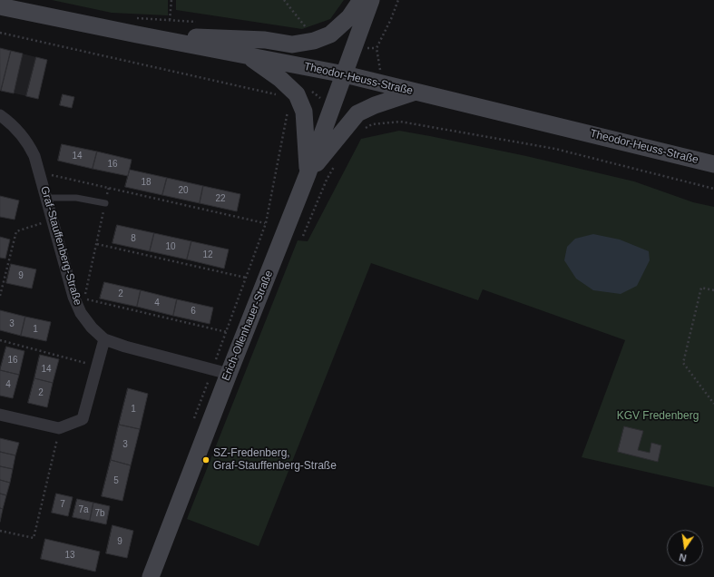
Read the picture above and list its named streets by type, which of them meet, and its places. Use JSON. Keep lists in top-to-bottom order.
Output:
{
  "streets": {
    "street": ["Theodor-Heuss-Straße", "Graf-Stauffenberg-Straße", "Erich-Ollenhauer-Straße"]
  },
  "crossings": [
    ["Theodor-Heuss-Straße", "Erich-Ollenhauer-Straße"],
    ["Graf-Stauffenberg-Straße", "Erich-Ollenhauer-Straße"]
  ],
  "parks": ["KGV Fredenberg"],
  "places": ["SZ-Fredenberg, Graf-Stauffenberg-Straße"],
  "house_numbers": [
    "14",
    "16",
    "18",
    "20",
    "22",
    "8",
    "10",
    "12",
    "9",
    "2",
    "4",
    "6",
    "3",
    "1",
    "16",
    "14",
    "4",
    "2",
    "1",
    "3",
    "5",
    "7",
    "7a",
    "7b",
    "9",
    "13"
  ],
  "north": "bottom"
}
